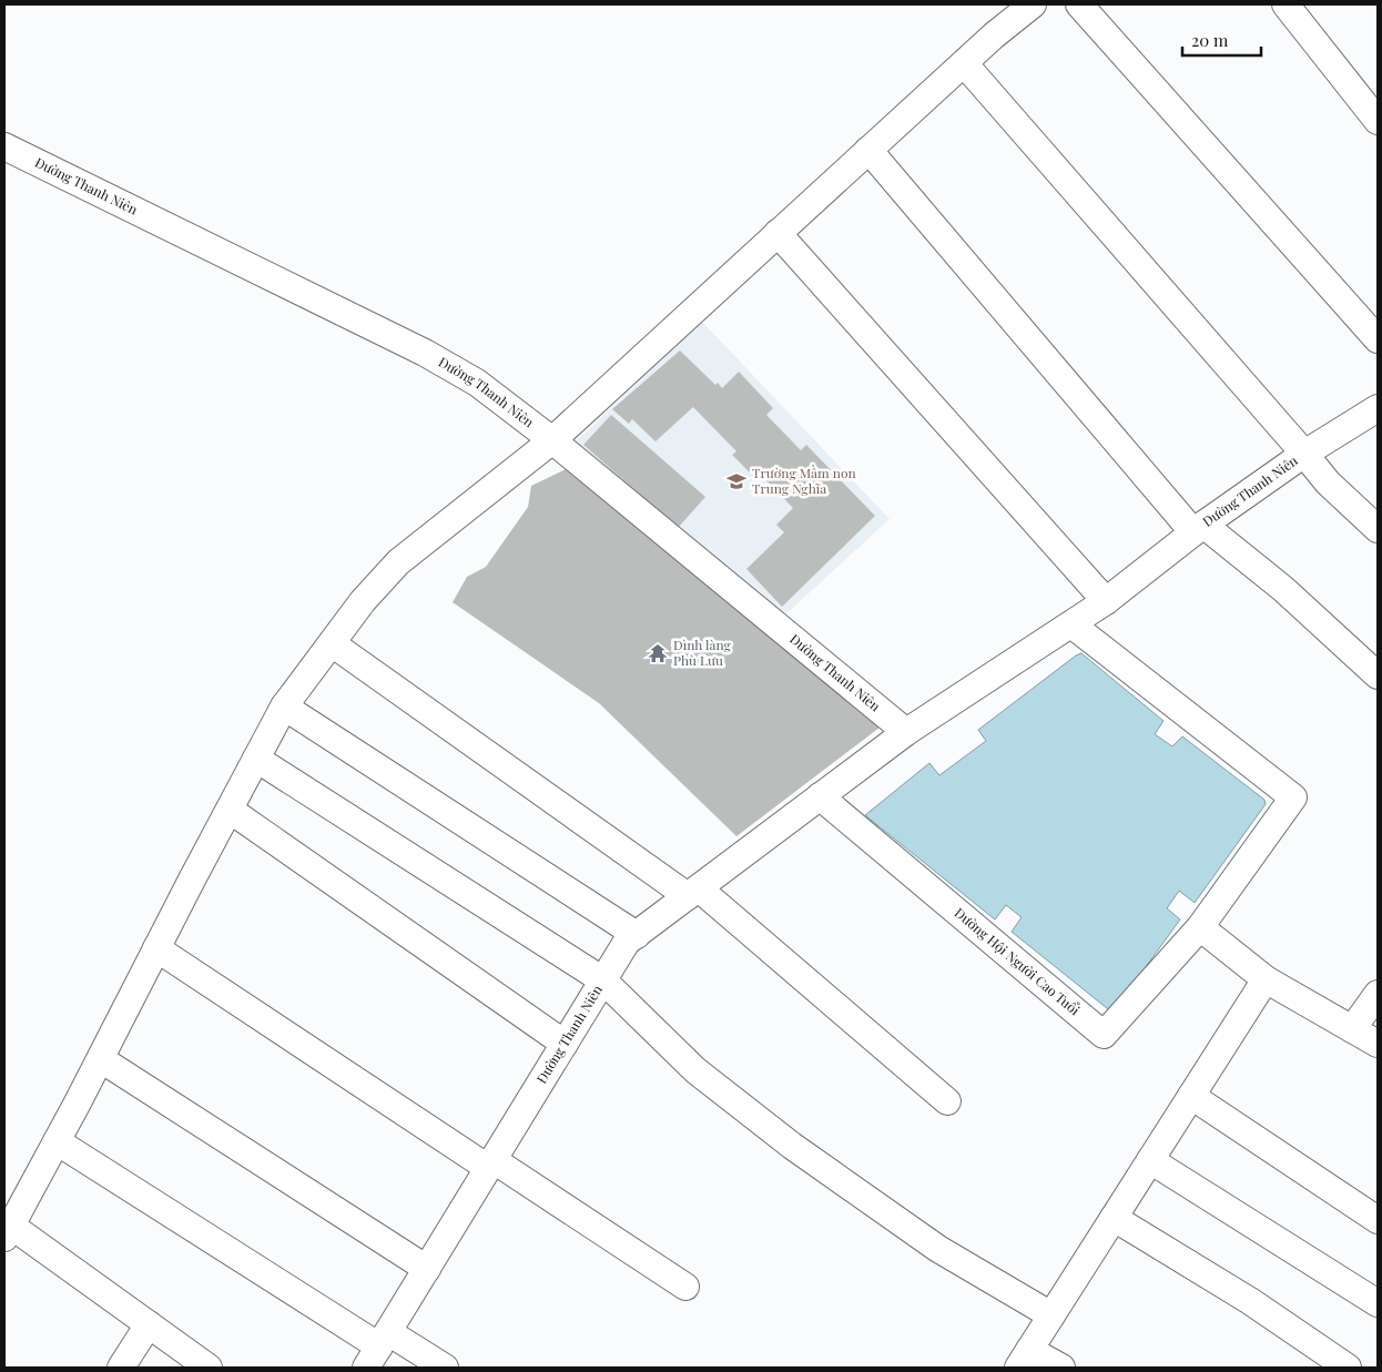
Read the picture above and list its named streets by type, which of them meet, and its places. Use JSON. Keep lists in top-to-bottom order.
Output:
{
  "streets": {
    "street": ["Đường Thanh Niên", "Đường Hội Người Cao Tuổi"]
  },
  "crossings": [
    ["Đường Thanh Niên", "Đường Hội Người Cao Tuổi"]
  ],
  "places": {
    "school or university": ["Trường Mầm non Trung Nghĩa"],
    "temple": ["Đình làng Phù Lưu"]
  },
  "scale_bar": "20 m"
}
